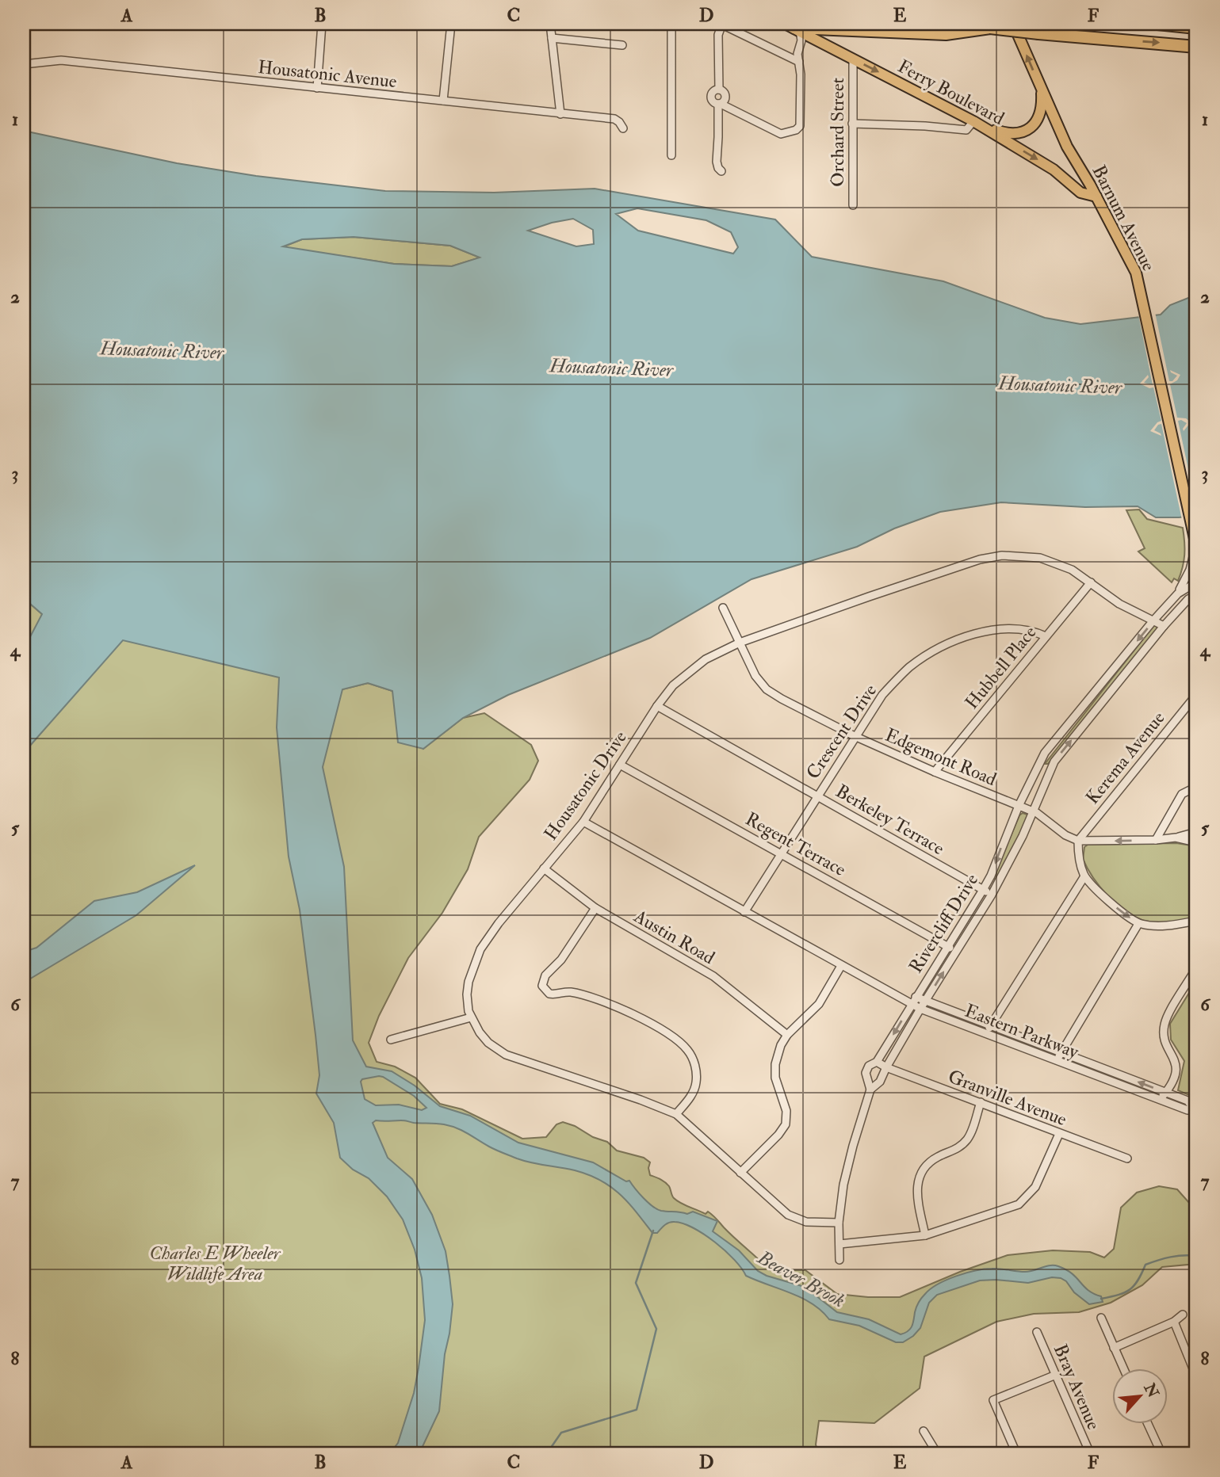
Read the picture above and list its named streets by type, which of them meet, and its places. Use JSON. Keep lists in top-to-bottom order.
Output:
{
  "streets": {
    "main road": ["Ferry Boulevard", "Barnum Avenue"],
    "street": [
      "Housatonic Avenue",
      "Orchard Street",
      "Hubbell Place",
      "Crescent Drive",
      "Edgemont Road",
      "Kerema Avenue",
      "Housatonic Drive",
      "Berkeley Terrace",
      "Regent Terrace",
      "Rivercliff Drive",
      "Austin Road",
      "Eastern Parkway",
      "Granville Avenue",
      "Bray Avenue"
    ]
  },
  "crossings": [
    ["Ferry Boulevard", "Orchard Street"],
    ["Ferry Boulevard", "Barnum Avenue"],
    ["Barnum Avenue", "Rivercliff Drive"],
    ["Hubbell Place", "Crescent Drive"],
    ["Hubbell Place", "Edgemont Road"],
    ["Hubbell Place", "Housatonic Drive"],
    ["Crescent Drive", "Edgemont Road"],
    ["Crescent Drive", "Berkeley Terrace"],
    ["Crescent Drive", "Regent Terrace"],
    ["Crescent Drive", "Eastern Parkway"],
    ["Edgemont Road", "Kerema Avenue"],
    ["Edgemont Road", "Housatonic Drive"],
    ["Edgemont Road", "Rivercliff Drive"],
    ["Housatonic Drive", "Berkeley Terrace"],
    ["Housatonic Drive", "Regent Terrace"],
    ["Housatonic Drive", "Rivercliff Drive"],
    ["Housatonic Drive", "Austin Road"],
    ["Housatonic Drive", "Eastern Parkway"],
    ["Berkeley Terrace", "Rivercliff Drive"],
    ["Regent Terrace", "Rivercliff Drive"],
    ["Rivercliff Drive", "Eastern Parkway"],
    ["Rivercliff Drive", "Granville Avenue"]
  ],
  "one_way": ["Ferry Boulevard"],
  "water": ["Housatonic River", "Beaver Brook"],
  "parks": ["Charles E Wheeler Wildlife Area"],
  "north": "top right",
  "grid": {
    "columns": [
      "A",
      "B",
      "C",
      "D",
      "E",
      "F"
    ],
    "rows": [
      "1",
      "2",
      "3",
      "4",
      "5",
      "6",
      "7",
      "8"
    ]
  }
}
